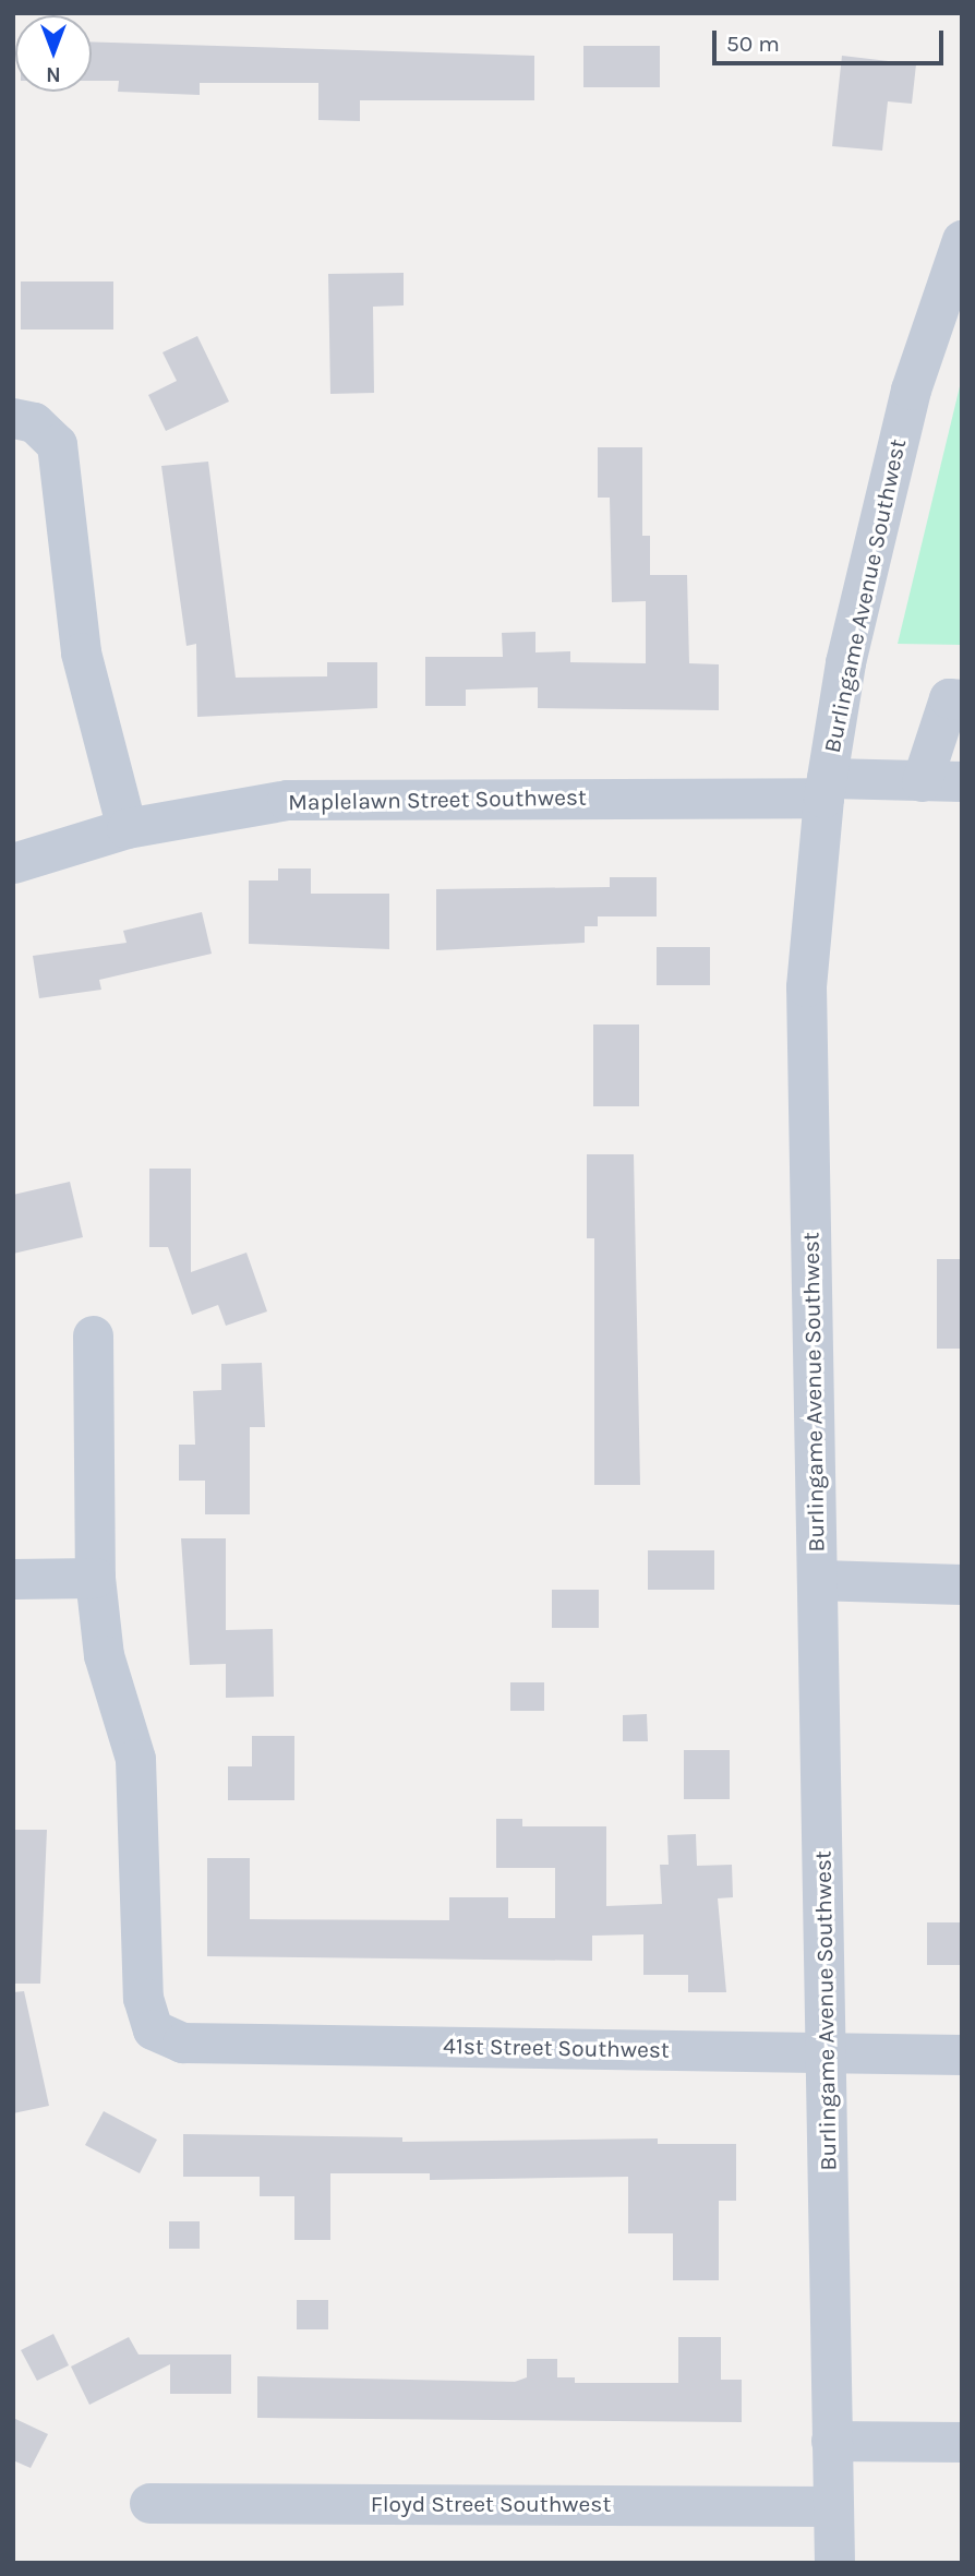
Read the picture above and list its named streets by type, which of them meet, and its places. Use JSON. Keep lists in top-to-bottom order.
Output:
{
  "streets": {
    "street": [
      "Burlingame Avenue Southwest",
      "Maplelawn Street Southwest",
      "41st Street Southwest",
      "Floyd Street Southwest"
    ]
  },
  "crossings": [
    ["Burlingame Avenue Southwest", "Maplelawn Street Southwest"],
    ["Burlingame Avenue Southwest", "41st Street Southwest"],
    ["Burlingame Avenue Southwest", "Floyd Street Southwest"]
  ],
  "scale_bar": "50 m",
  "north": "bottom"
}
